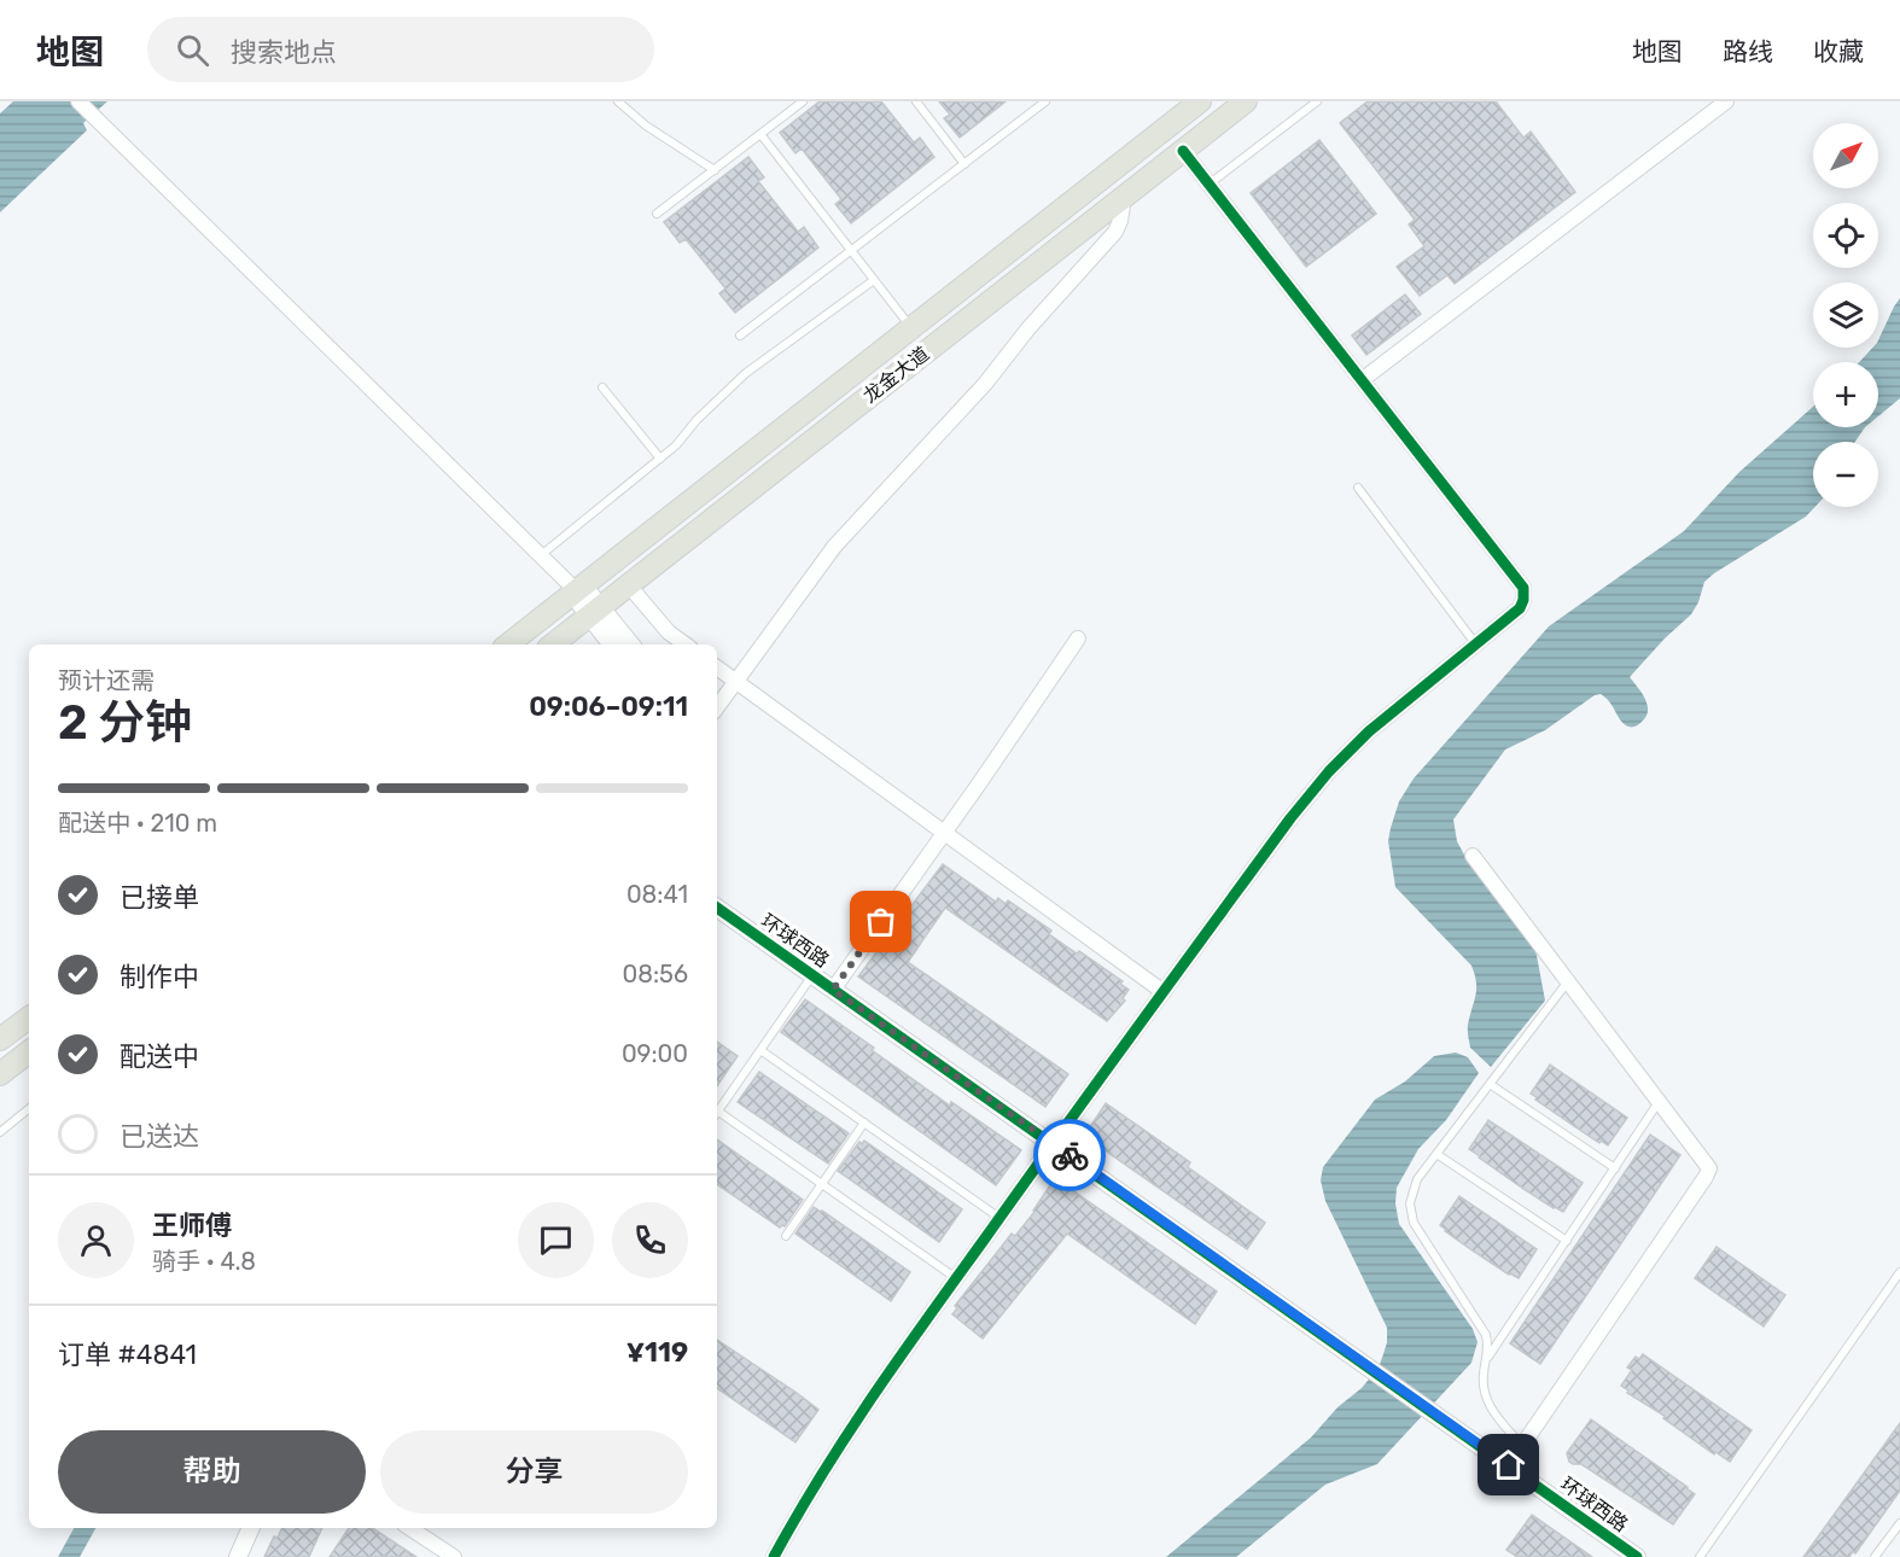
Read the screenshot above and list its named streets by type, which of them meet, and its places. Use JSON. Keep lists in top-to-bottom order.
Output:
{
  "streets": {
    "main road": ["龙金大道"],
    "street": ["环球西路"]
  },
  "north": "top right",
  "page": {
    "header": "地图",
    "search": "搜索地点",
    "nav": ["地图", "路线", "收藏"],
    "map_buttons": ["+", "−"],
    "heading": ["2 分钟", "预计还需", "09:06–09:11"],
    "panel": [
      "王师傅",
      "骑手 · 4.8",
      "订单 #4841",
      "¥119"
    ],
    "bar": "配送中 · 210 m",
    "list": [
      ["已接单", "08:41"],
      ["制作中", "08:56"],
      ["配送中", "09:00"],
      "已送达"
    ],
    "buttons": ["帮助", "分享"]
  }
}
